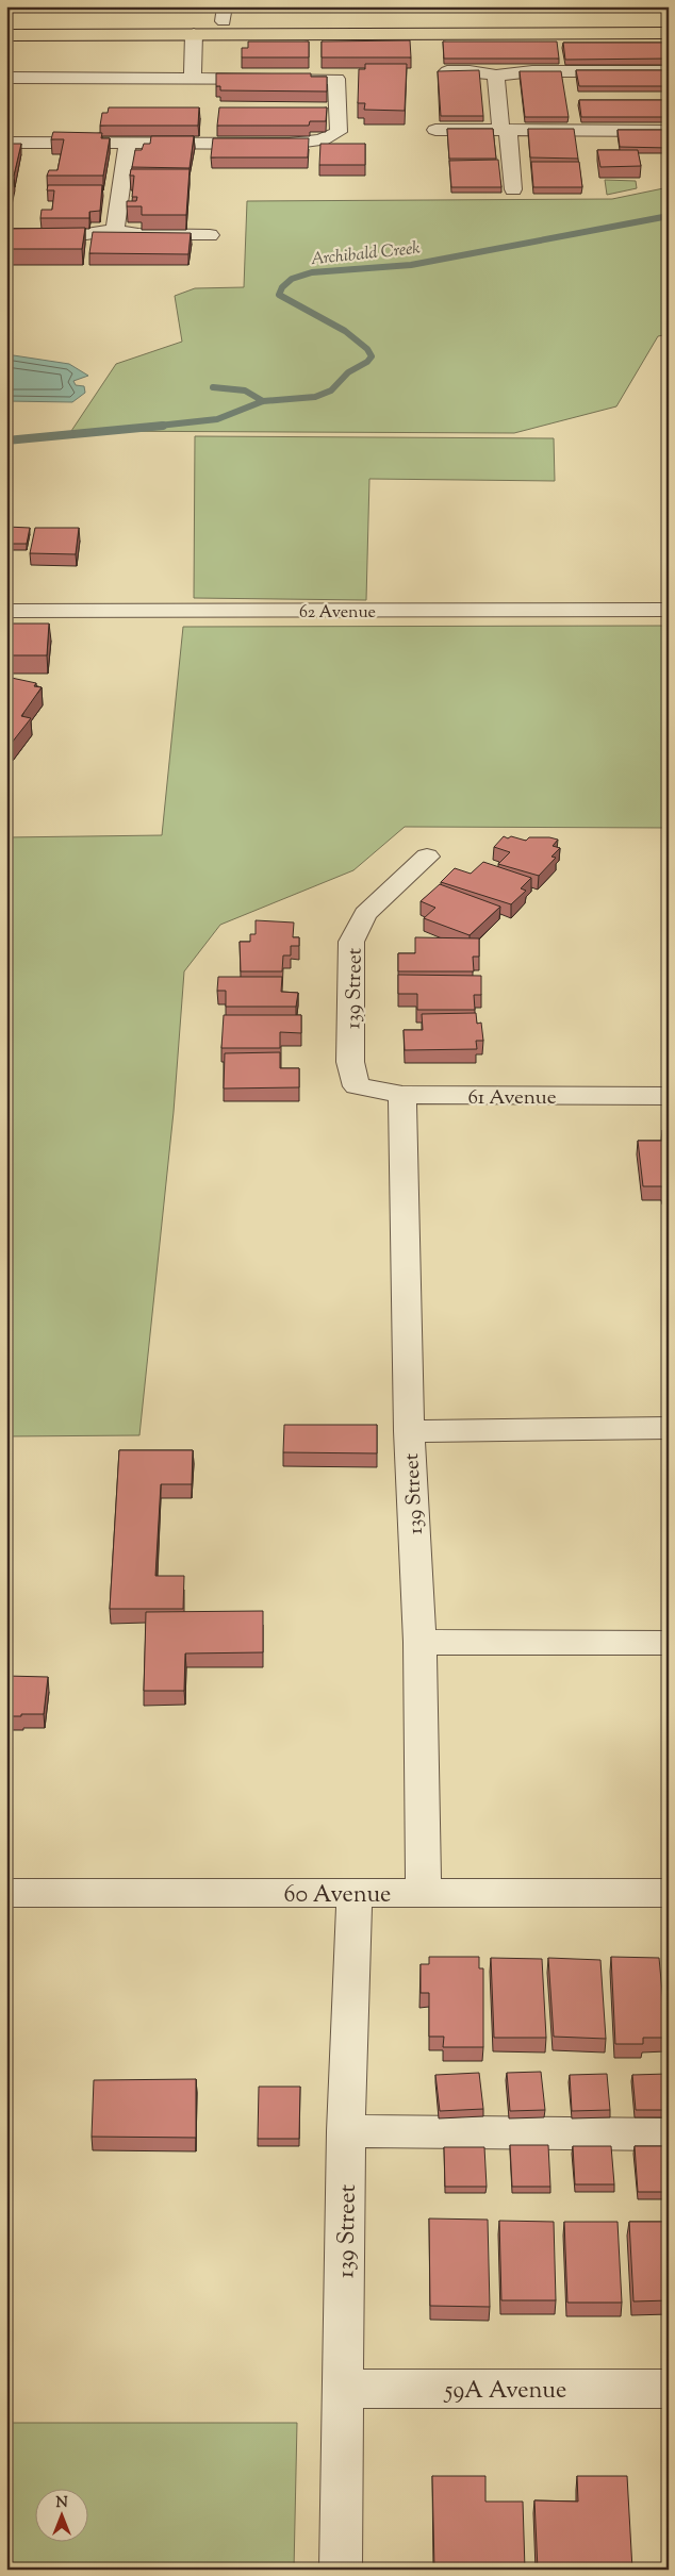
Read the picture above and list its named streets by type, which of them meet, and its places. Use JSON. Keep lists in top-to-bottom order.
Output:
{
  "streets": {
    "street": [
      "62 Avenue",
      "139 Street",
      "61 Avenue",
      "60 Avenue",
      "59A Avenue"
    ]
  },
  "crossings": [
    ["139 Street", "61 Avenue"],
    ["139 Street", "60 Avenue"],
    ["139 Street", "59A Avenue"]
  ],
  "water": ["Archibald Creek"],
  "north": "top"
}
